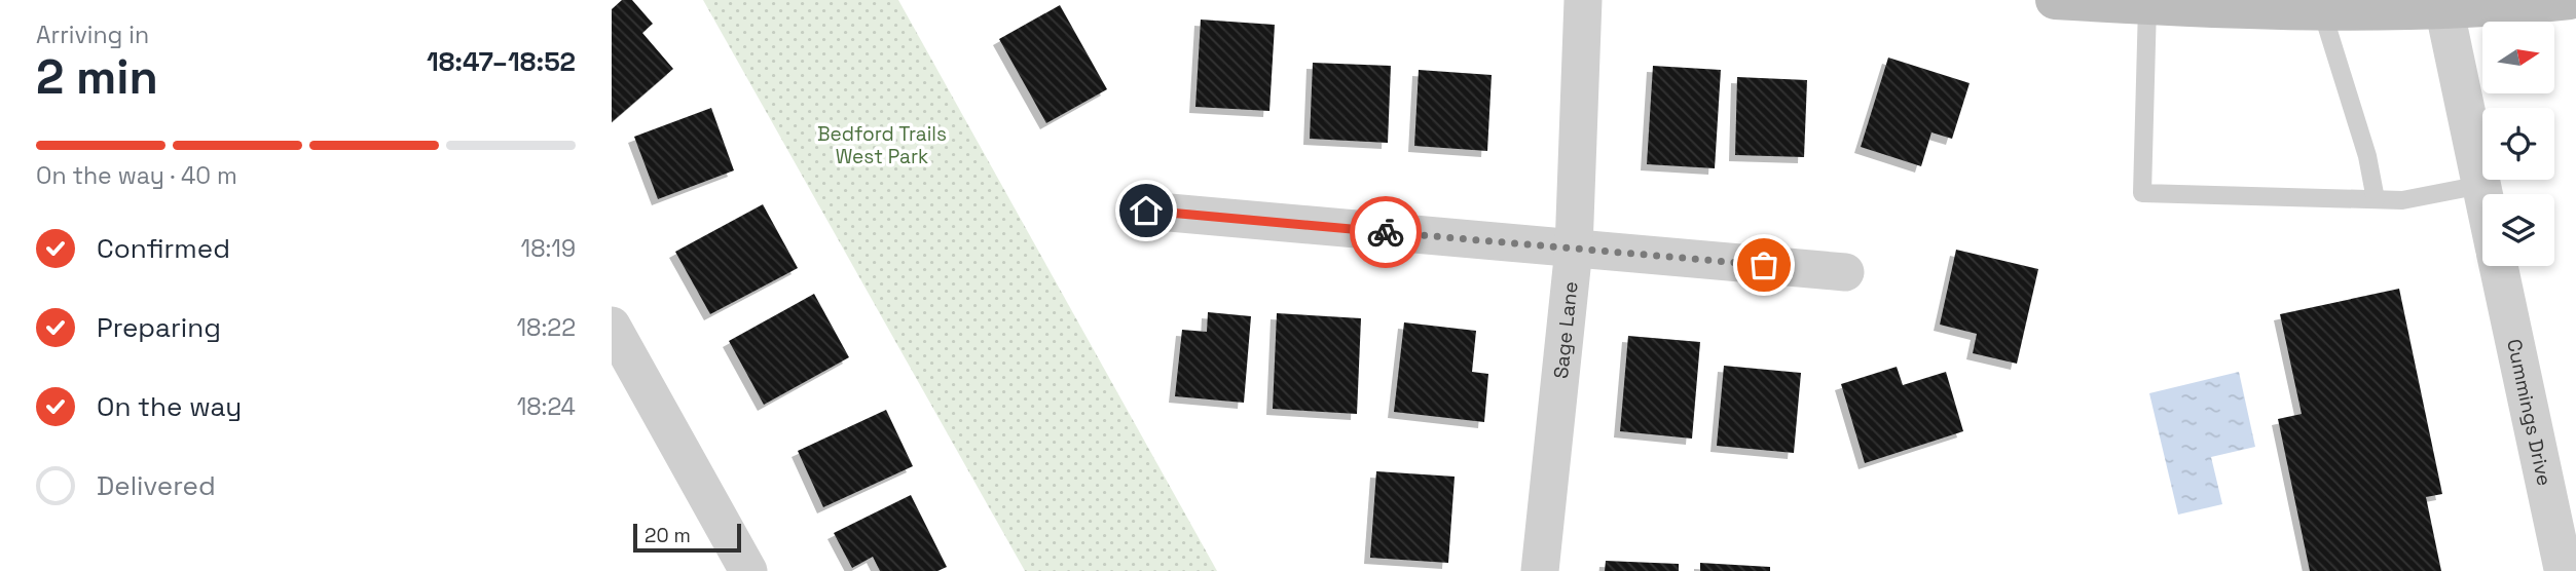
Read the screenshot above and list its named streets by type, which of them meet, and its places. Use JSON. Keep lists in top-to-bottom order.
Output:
{
  "streets": {
    "street": ["Sage Lane", "Cummings Drive"]
  },
  "parks": ["Bedford Trails West Park"],
  "scale_bar": "20 m",
  "north": "right",
  "page": {
    "heading": ["2 min", "Arriving in", "18:47–18:52"],
    "bar": "On the way · 40 m",
    "list": [
      ["Confirmed", "18:19"],
      ["Preparing", "18:22"],
      ["On the way", "18:24"],
      "Delivered"
    ],
    "scale": "20 m"
  }
}
